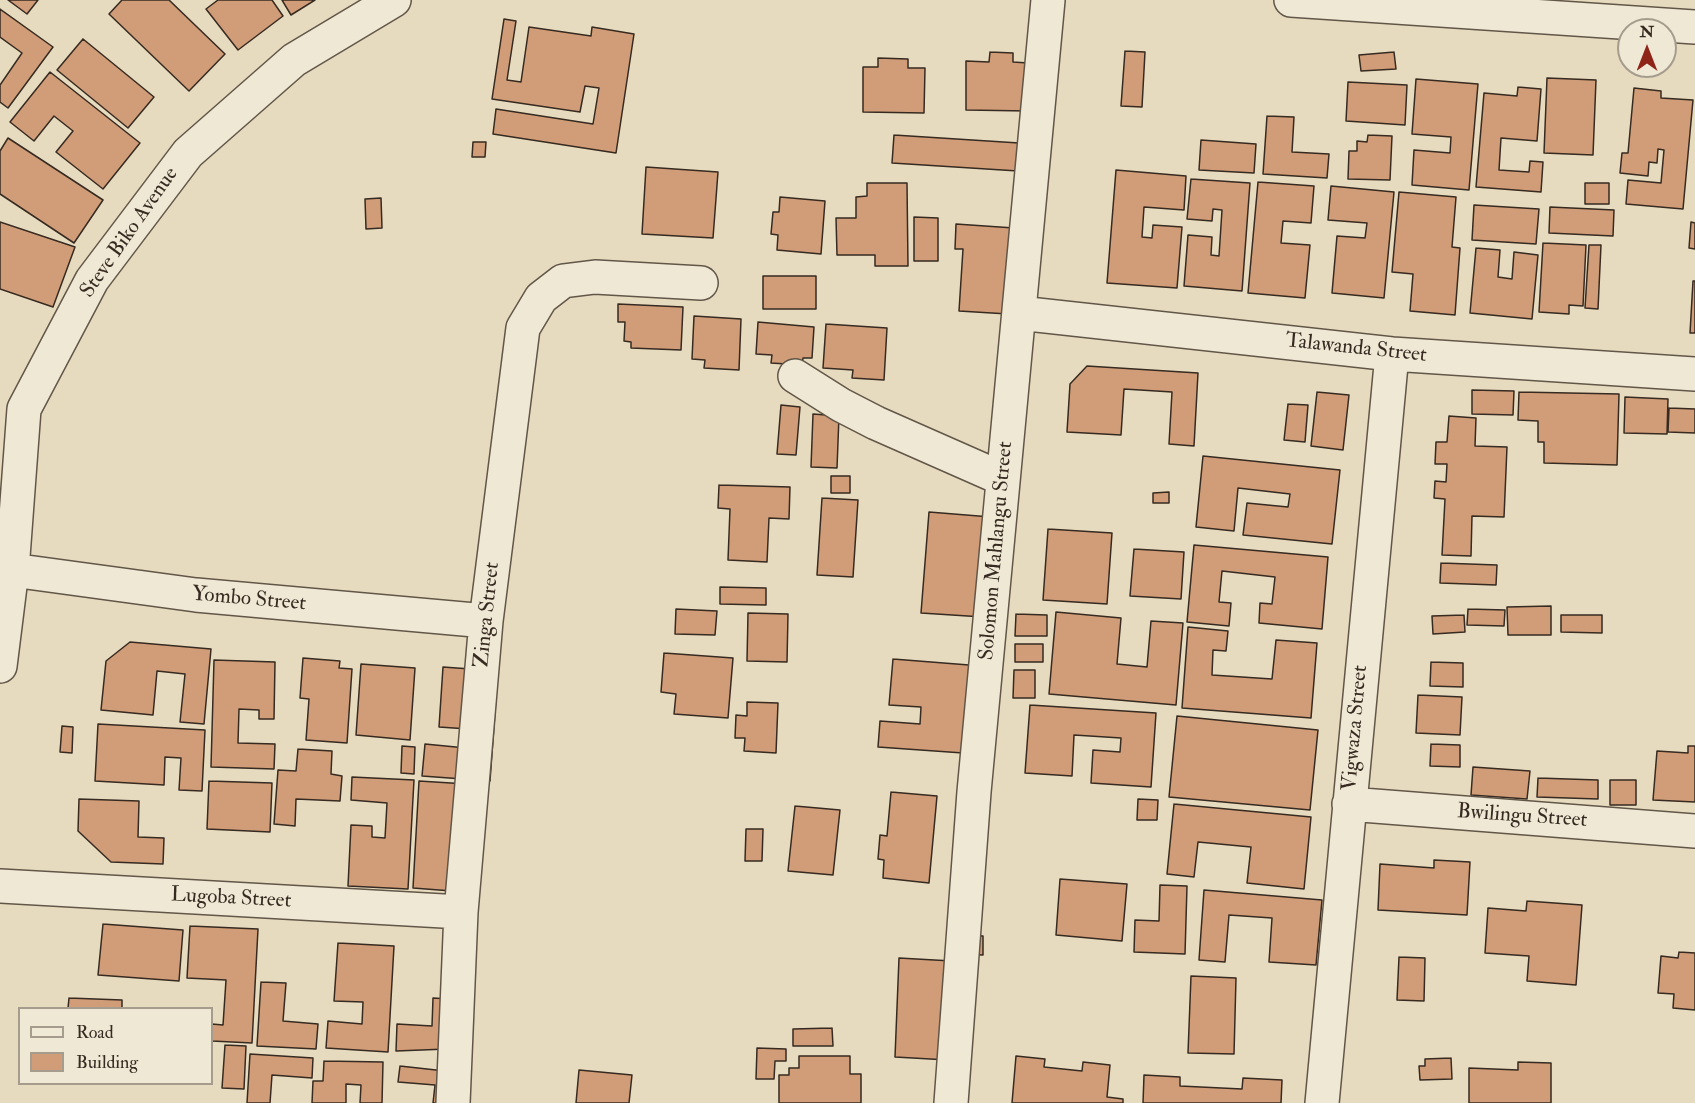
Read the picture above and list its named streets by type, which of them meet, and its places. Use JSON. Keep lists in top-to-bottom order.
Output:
{
  "streets": {
    "street": [
      "Steve Biko Avenue",
      "Talawanda Street",
      "Solomon Mahlangu Street",
      "Yombo Street",
      "Zinga Street",
      "Vigwaza Street",
      "Bwilingu Street",
      "Lugoba Street"
    ]
  },
  "crossings": [
    ["Steve Biko Avenue", "Yombo Street"],
    ["Talawanda Street", "Solomon Mahlangu Street"],
    ["Talawanda Street", "Vigwaza Street"],
    ["Yombo Street", "Zinga Street"],
    ["Zinga Street", "Lugoba Street"],
    ["Vigwaza Street", "Bwilingu Street"]
  ],
  "legend": ["Road", "Building"],
  "north": "top"
}
